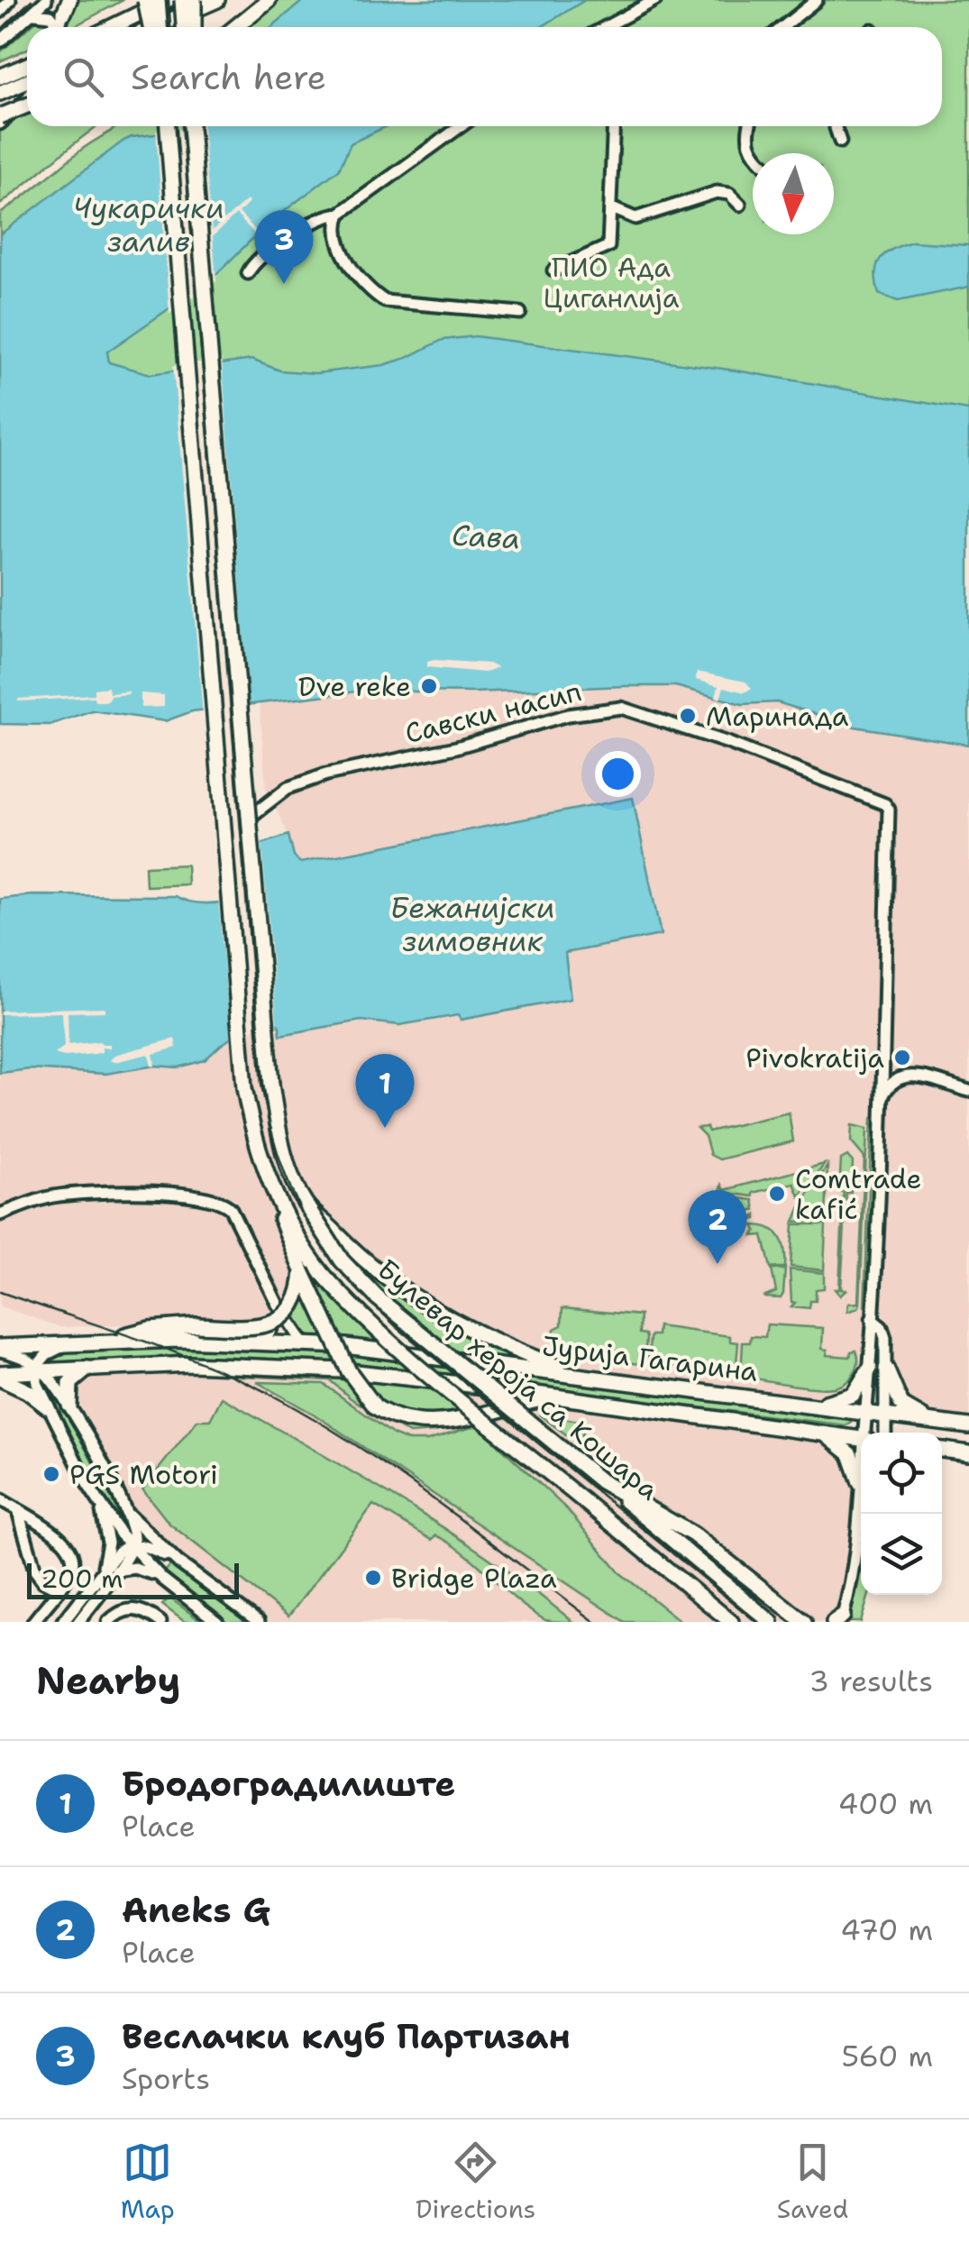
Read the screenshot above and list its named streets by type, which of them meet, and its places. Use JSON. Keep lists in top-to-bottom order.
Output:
{
  "streets": {
    "main road": ["Јурија Гагарина", "Булевар хероја са Кошара"],
    "street": ["Савски насип"]
  },
  "crossings": [
    ["Савски насип", "Јурија Гагарина"]
  ],
  "water": ["Чукарички залив", "Сава", "Бежанијски зимовник"],
  "parks": ["ПИО Ада Циганлија"],
  "places": [
    "Dve reke",
    "Маринада",
    "Pivokratija",
    "Comtrade kafić",
    "PGS Motori",
    "Bridge Plaza"
  ],
  "scale_bar": "200 m",
  "north": "bottom",
  "page": {
    "search": "Search here",
    "pins": ["3", "1", "2"],
    "scale": "200 m",
    "heading": ["Nearby", "3 results"],
    "list": [
      {
        "mark": "1",
        "name": "Бродоградилиште",
        "note": "Place",
        "value": "400 m"
      },
      {
        "mark": "2",
        "name": "Aneks G",
        "note": "Place",
        "value": "470 m"
      },
      {
        "mark": "3",
        "name": "Веслачки клуб Партизан",
        "note": "Sports",
        "value": "560 m"
      }
    ],
    "nav": ["Map", "Directions", "Saved"]
  }
}
